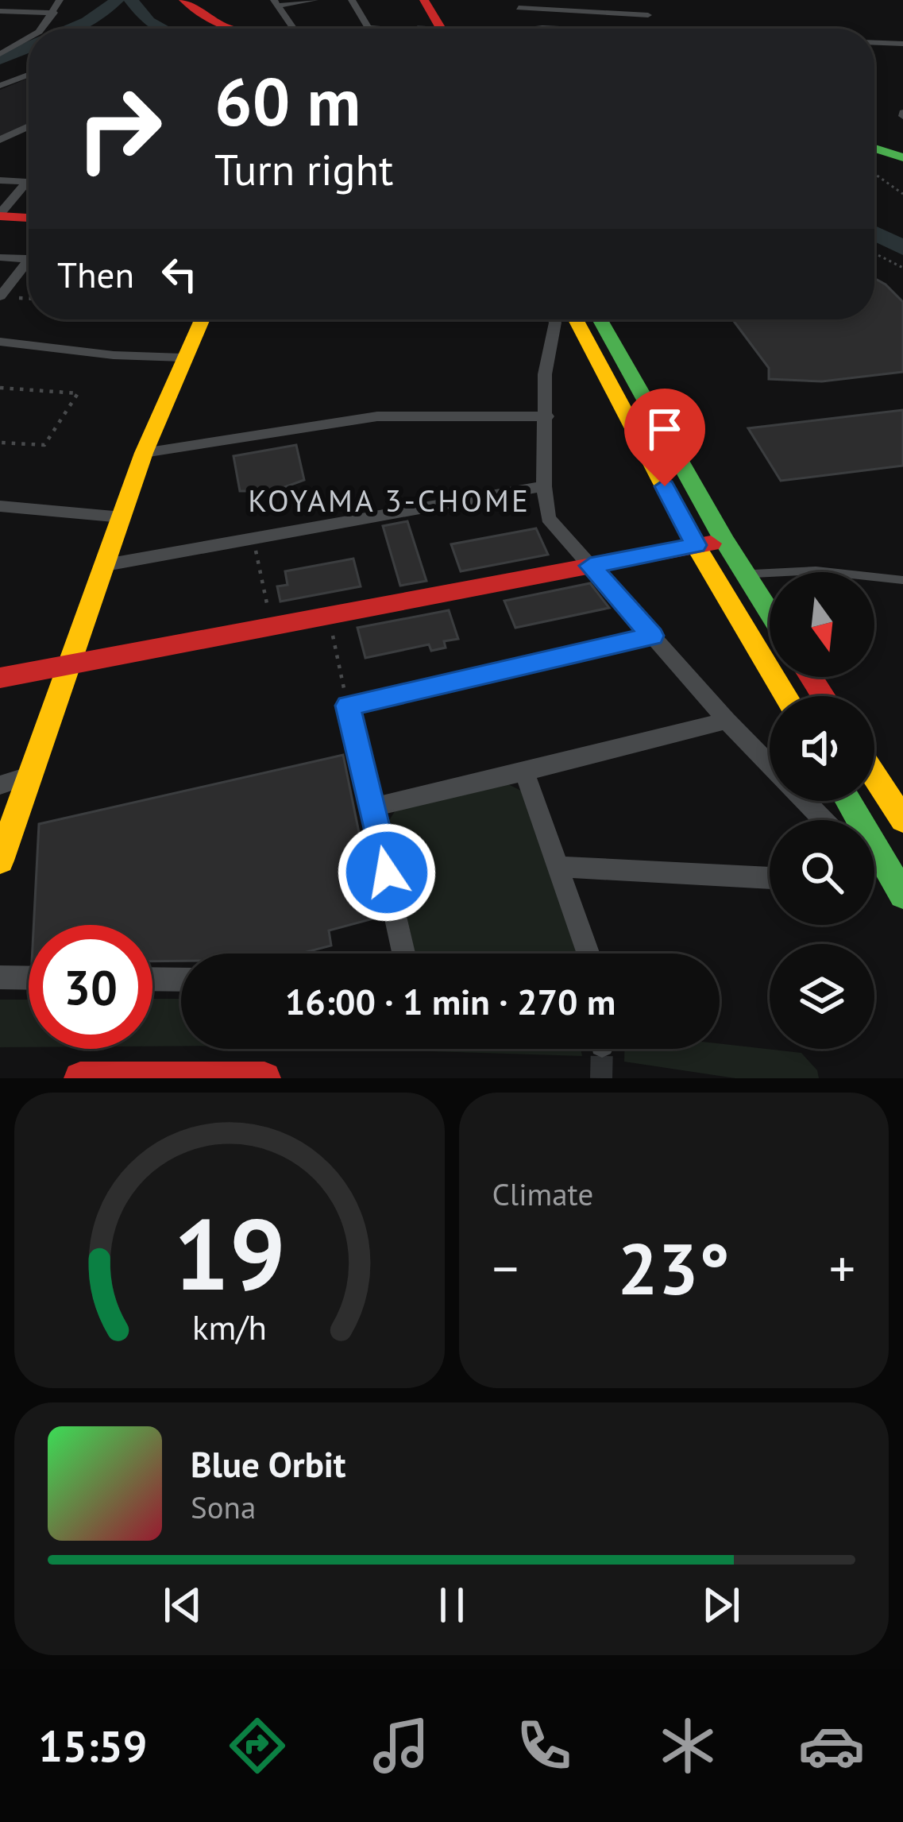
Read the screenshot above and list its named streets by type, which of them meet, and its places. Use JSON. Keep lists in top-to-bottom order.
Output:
{
  "districts": ["KOYAMA 3-CHOME"],
  "north": "bottom",
  "page": {
    "turn": ["60 m", "Turn right"],
    "then": "Then",
    "limit": "30",
    "trip": "16:00 · 1 min · 270 m",
    "tile": "Climate",
    "heat": ["−", "23°", "+"],
    "song": ["Blue Orbit", "Sona"],
    "tabs": "15:59",
    "gauge": ["19", "km/h"]
  }
}
